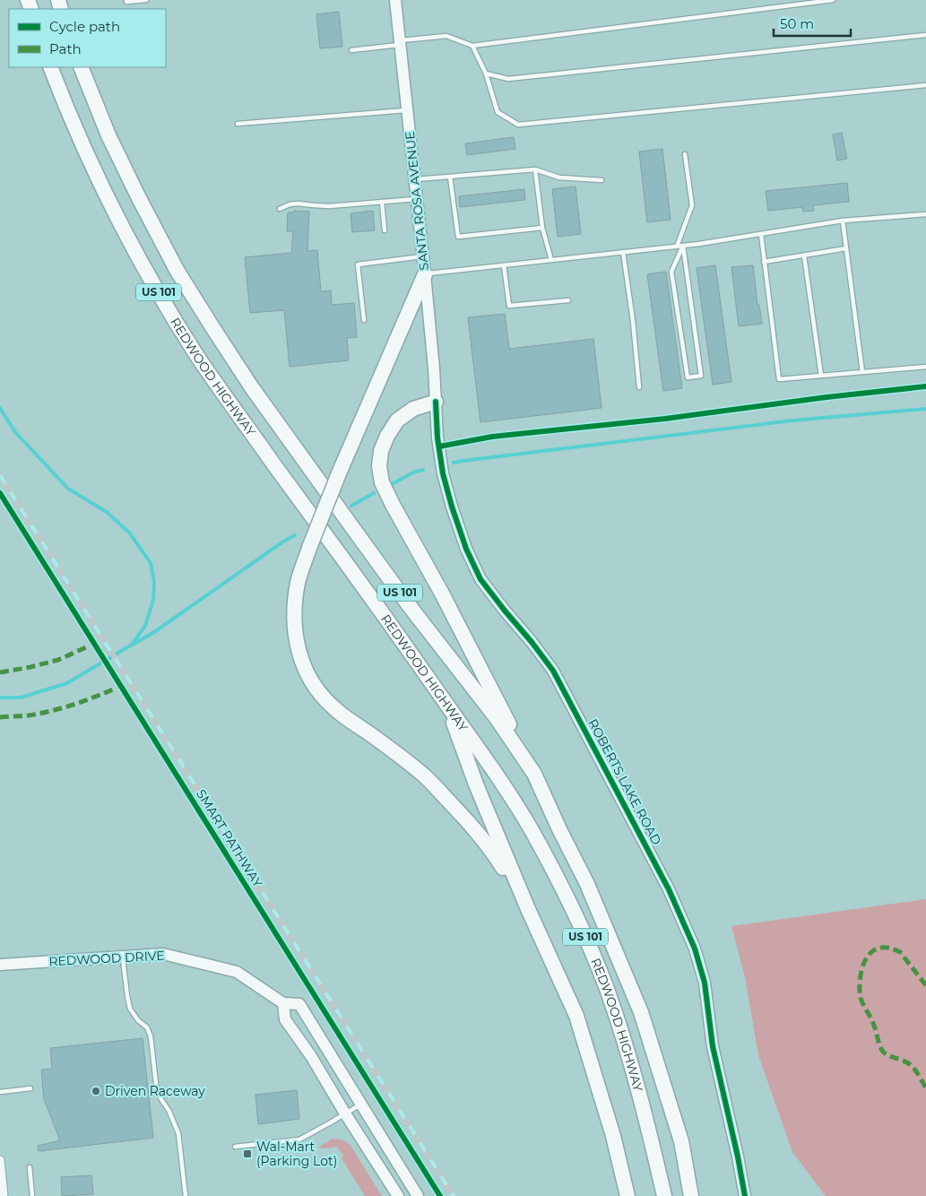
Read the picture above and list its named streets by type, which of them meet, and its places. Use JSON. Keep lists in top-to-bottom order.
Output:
{
  "streets": {
    "highway": ["US 101", "REDWOOD HIGHWAY"],
    "street": ["SANTA ROSA AVENUE", "ROBERTS LAKE ROAD", "REDWOOD DRIVE"],
    "cycle path": ["SMART PATHWAY"]
  },
  "crossings": [
    ["SANTA ROSA AVENUE", "ROBERTS LAKE ROAD"]
  ],
  "places": {
    "other": ["Driven Raceway"],
    "transit": ["Wal-Mart (Parking Lot)"]
  },
  "legend": ["Cycle path", "Path"],
  "scale_bar": "50 m"
}
